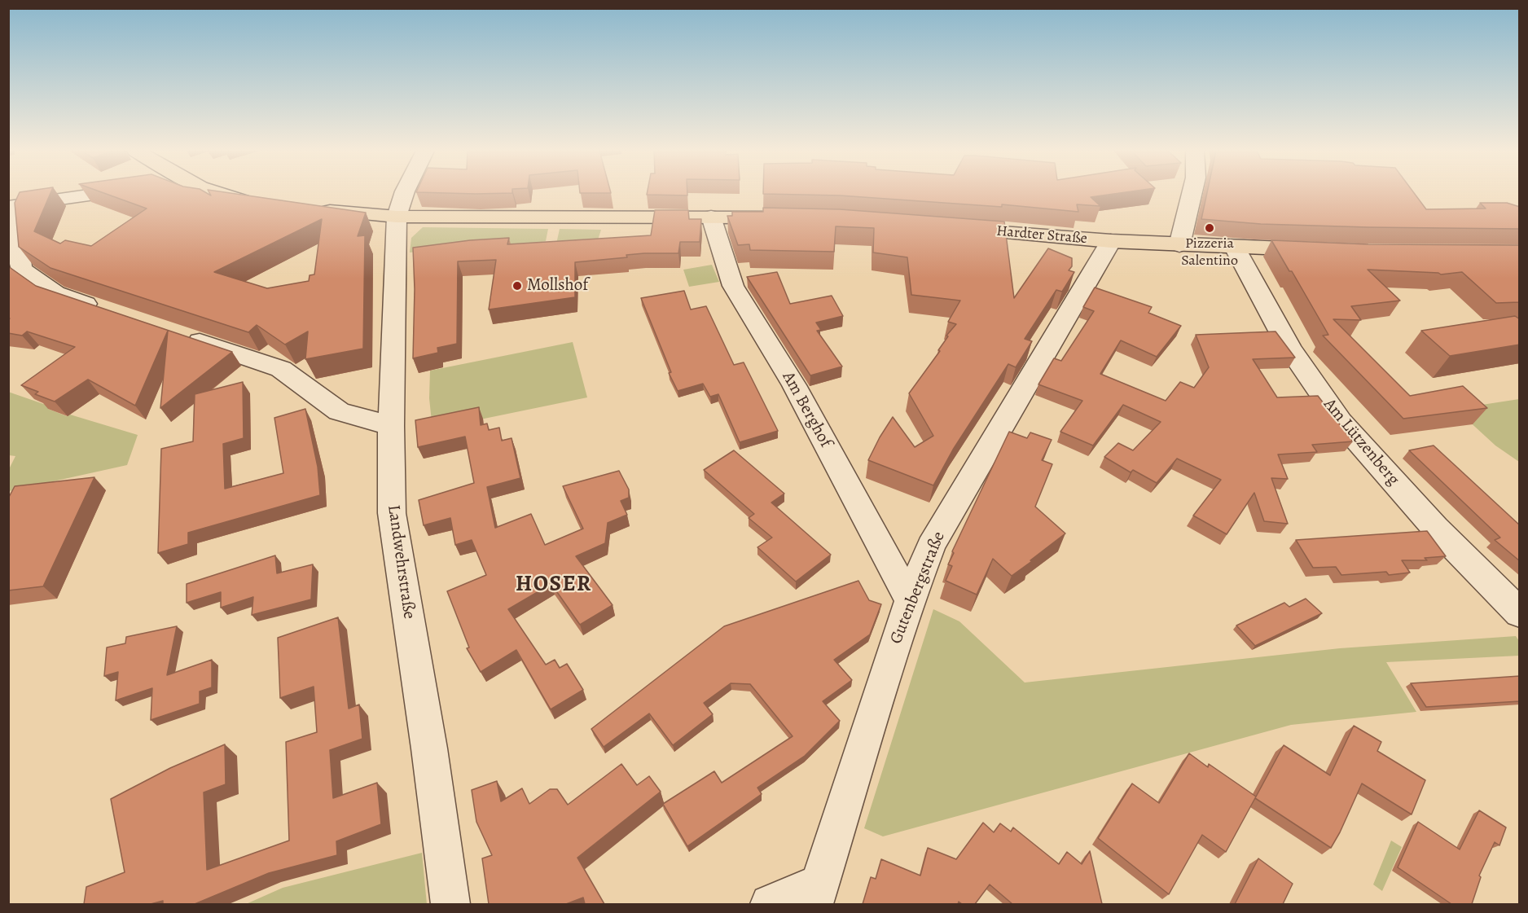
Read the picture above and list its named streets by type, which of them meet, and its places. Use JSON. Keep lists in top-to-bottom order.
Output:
{
  "streets": {
    "main road": ["Hardter Straße"],
    "street": [
      "Am Berghof",
      "Am Lützenberg",
      "Landwehrstraße",
      "Gutenbergstraße"
    ]
  },
  "crossings": [
    ["Hardter Straße", "Am Lützenberg"],
    ["Hardter Straße", "Gutenbergstraße"],
    ["Am Berghof", "Gutenbergstraße"]
  ],
  "districts": ["HOSER"],
  "places": ["Pizzeria Salentino", "Mollshof"]
}
